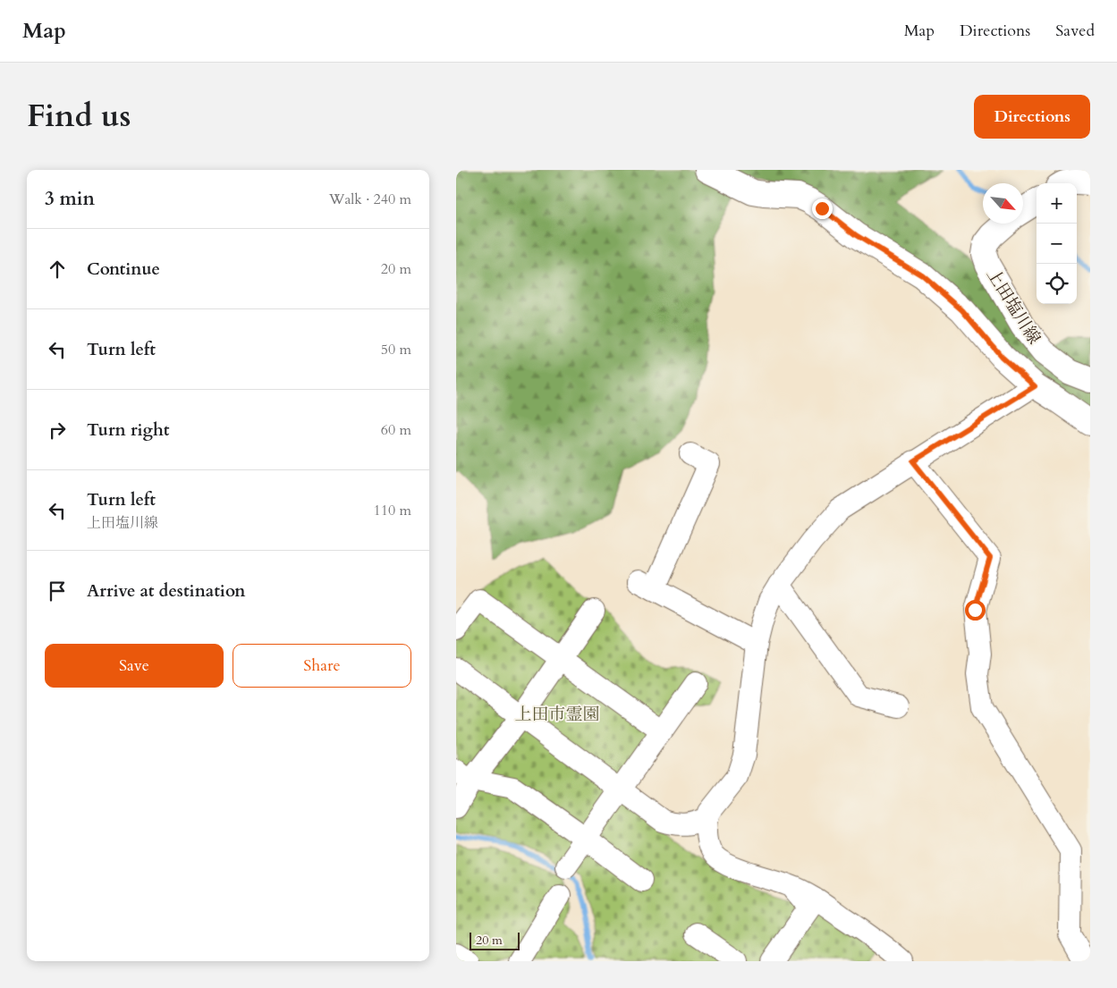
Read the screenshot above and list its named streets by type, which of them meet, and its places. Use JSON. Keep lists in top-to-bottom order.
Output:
{
  "streets": {
    "main road": ["上田塩川線"]
  },
  "parks": ["上田市霊園"],
  "scale_bar": "20 m",
  "north": "bottom right",
  "page": {
    "header": "Map",
    "nav": ["Map", "Directions", "Saved"],
    "title": "Find us",
    "buttons": [
      "Directions",
      ["Save", "Share"]
    ],
    "heading": ["3 min", "Walk · 240 m"],
    "map_buttons": ["+", "−"],
    "list": [
      ["Continue", "20 m"],
      ["Turn left", "50 m"],
      ["Turn right", "60 m"],
      ["Turn left", "上田塩川線", "110 m"],
      "Arrive at destination"
    ],
    "scale": "20 m"
  }
}
